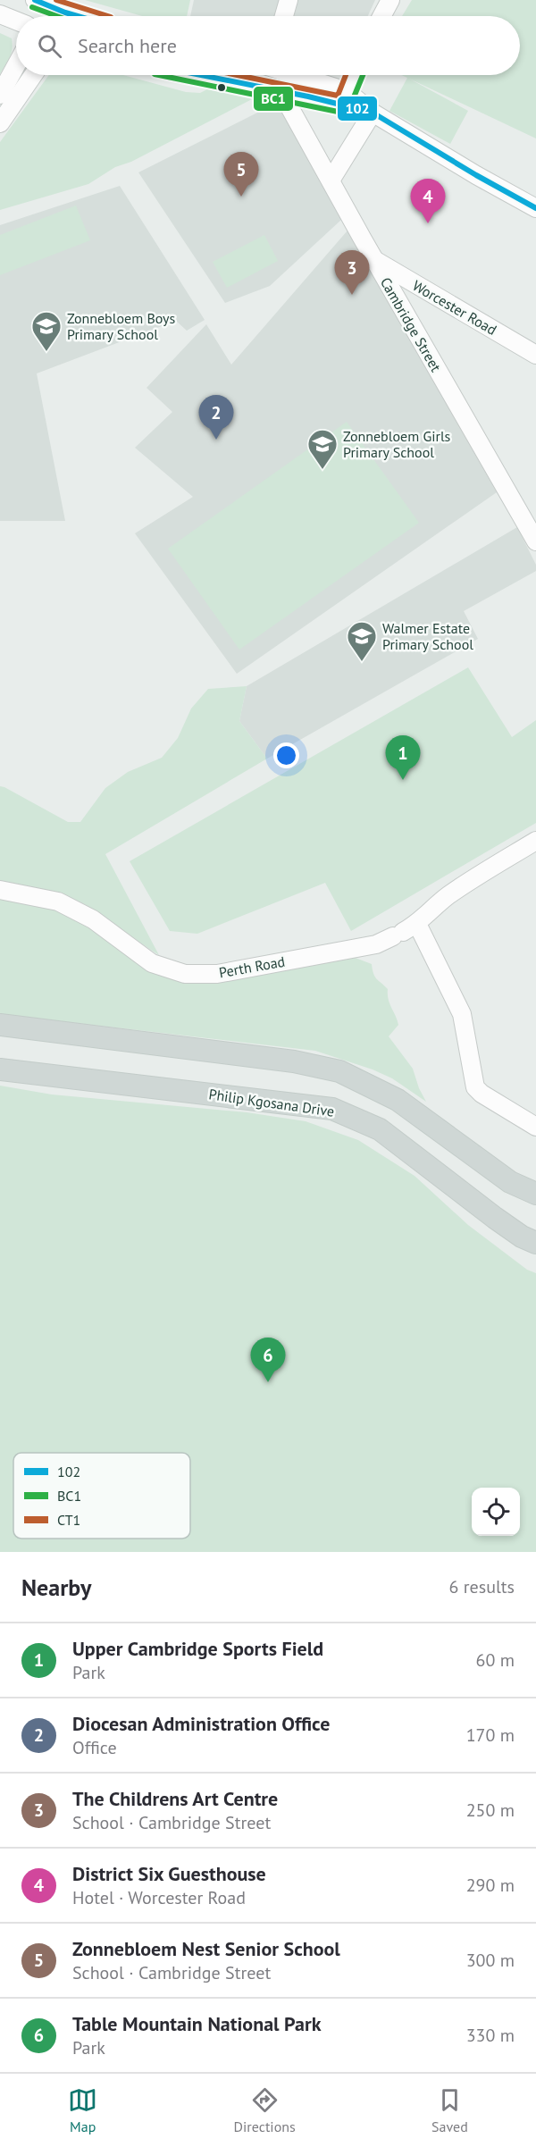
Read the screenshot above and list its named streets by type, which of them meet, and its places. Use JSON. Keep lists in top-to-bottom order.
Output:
{
  "streets": {
    "main road": ["Philip Kgosana Drive"],
    "street": ["Worcester Road", "Cambridge Street", "Perth Road"]
  },
  "crossings": [
    ["Worcester Road", "Cambridge Street"]
  ],
  "places": {
    "school or university": ["Zonnebloem Boys Primary School", "Zonnebloem Girls Primary School", "Walmer Estate Primary School"]
  },
  "lines": ["transit line 102", "transit line CT1", "transit line BC1"],
  "legend": ["102", "BC1", "CT1"],
  "page": {
    "search": "Search here",
    "pins": [
      "5",
      "4",
      "3",
      "2",
      "1",
      "6"
    ],
    "heading": ["Nearby", "6 results"],
    "list": [
      {
        "mark": "1",
        "name": "Upper Cambridge Sports Field",
        "note": "Park",
        "value": "60 m"
      },
      {
        "mark": "2",
        "name": "Diocesan Administration Office",
        "note": "Office",
        "value": "170 m"
      },
      {
        "mark": "3",
        "name": "The Childrens Art Centre",
        "note": "School · Cambridge Street",
        "value": "250 m"
      },
      {
        "mark": "4",
        "name": "District Six Guesthouse",
        "note": "Hotel · Worcester Road",
        "value": "290 m"
      },
      {
        "mark": "5",
        "name": "Zonnebloem Nest Senior School",
        "note": "School · Cambridge Street",
        "value": "300 m"
      },
      {
        "mark": "6",
        "name": "Table Mountain National Park",
        "note": "Park",
        "value": "330 m"
      }
    ],
    "nav": ["Map", "Directions", "Saved"]
  }
}
